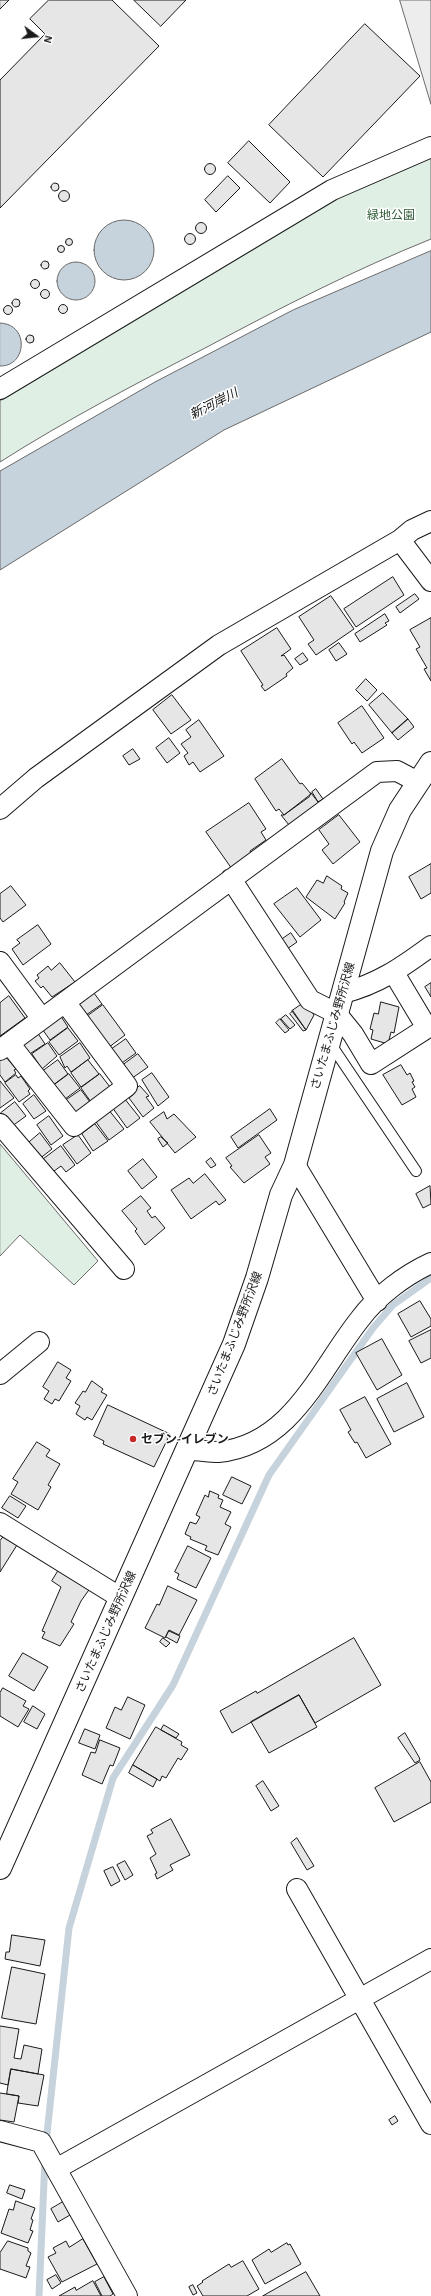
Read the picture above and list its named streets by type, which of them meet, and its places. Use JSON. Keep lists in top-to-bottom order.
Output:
{
  "streets": {
    "main road": ["さいたまふじみ野所沢線"]
  },
  "water": ["新河岸川"],
  "parks": ["緑地公園"],
  "places": ["セブン-イレブン"],
  "north": "right"
}
